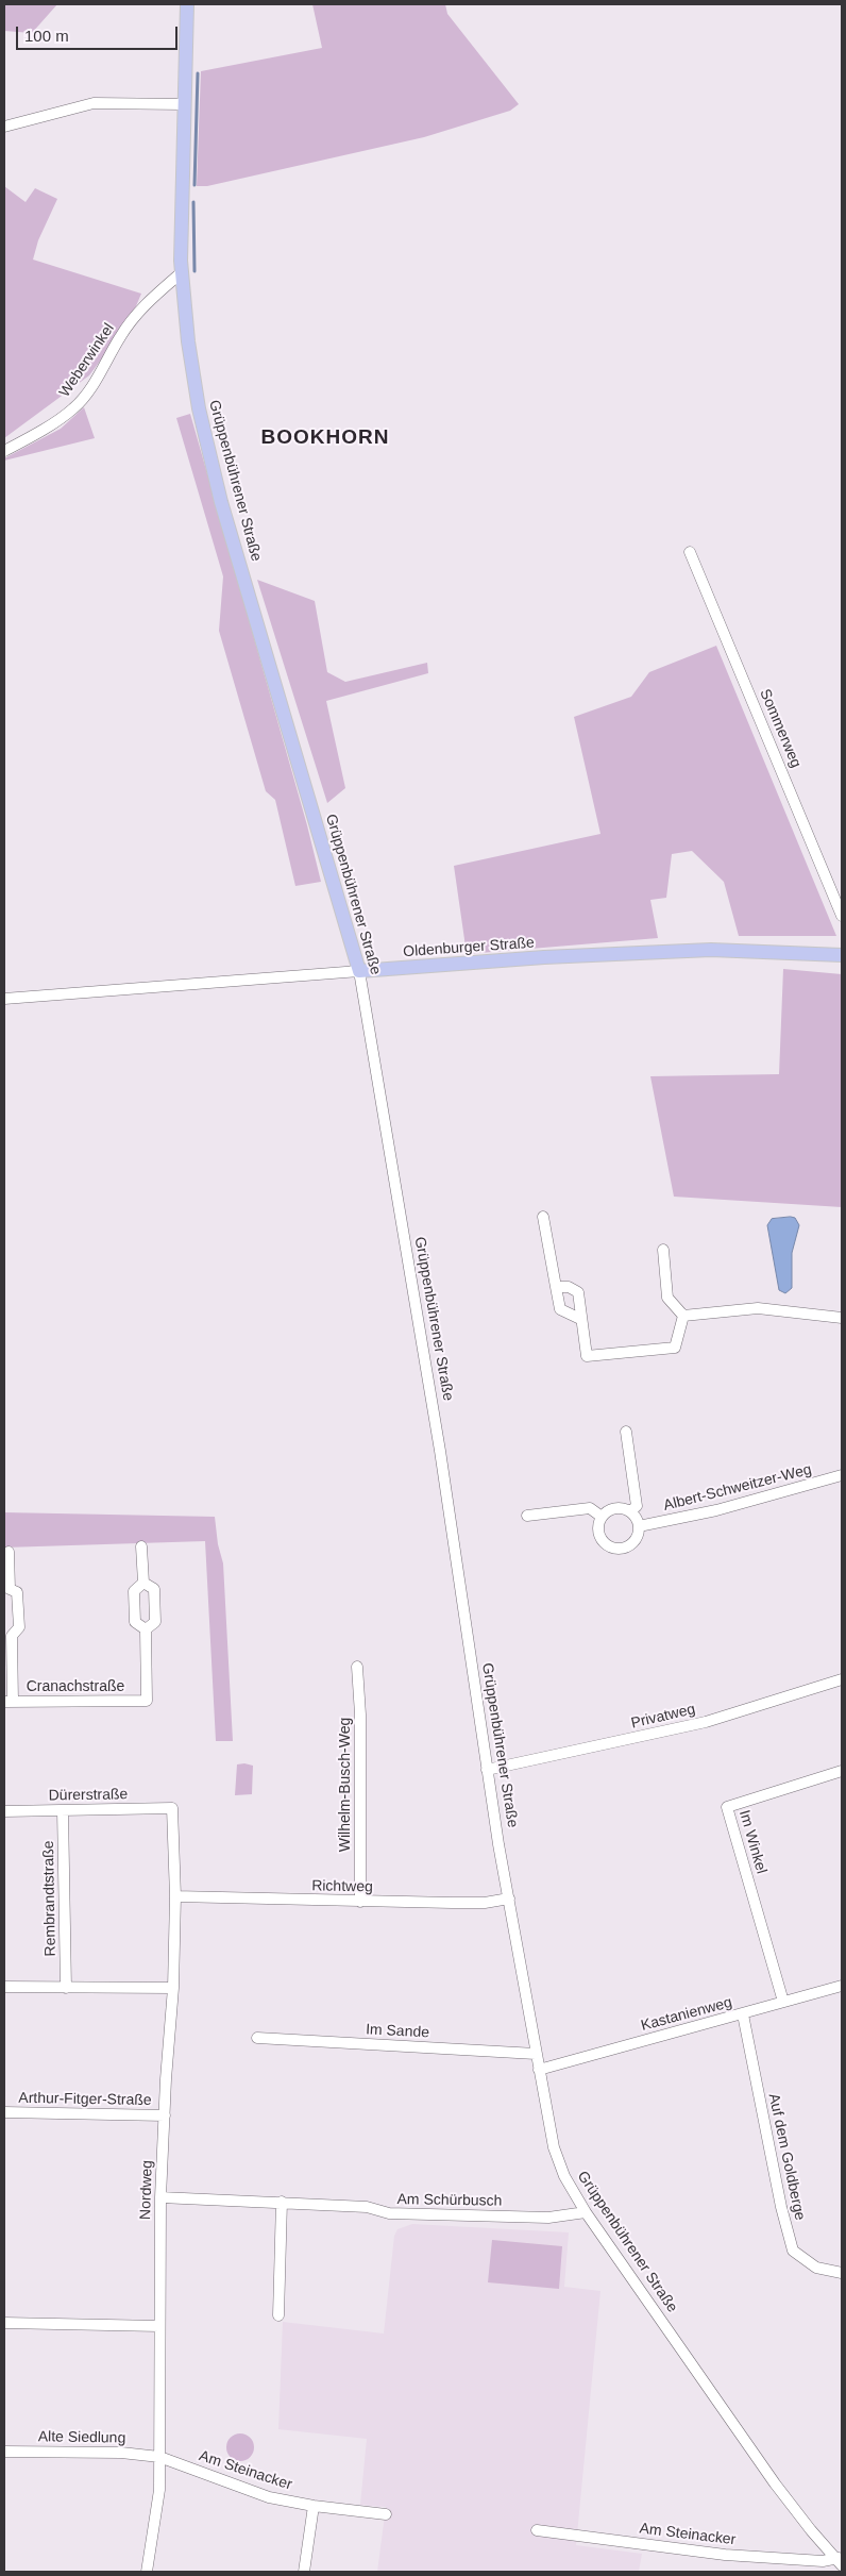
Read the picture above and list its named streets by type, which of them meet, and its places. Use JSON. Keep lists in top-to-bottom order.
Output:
{
  "streets": {
    "main road": ["Grüppenbührener Straße", "Oldenburger Straße"],
    "street": [
      "Weberwinkel",
      "Sommerweg",
      "Albert-Schweitzer-Weg",
      "Cranachstraße",
      "Privatweg",
      "Wilhelm-Busch-Weg",
      "Dürerstraße",
      "Im Winkel",
      "Richtweg",
      "Rembrandtstraße",
      "Kastanienweg",
      "Im Sande",
      "Arthur-Fitger-Straße",
      "Auf dem Goldberge",
      "Nordweg",
      "Am Schürbusch",
      "Alte Siedlung",
      "Am Steinacker"
    ]
  },
  "crossings": [
    ["Weberwinkel", "Grüppenbührener Straße"],
    ["Grüppenbührener Straße", "Oldenburger Straße"],
    ["Grüppenbührener Straße", "Privatweg"],
    ["Grüppenbührener Straße", "Richtweg"],
    ["Grüppenbührener Straße", "Kastanienweg"],
    ["Grüppenbührener Straße", "Im Sande"],
    ["Grüppenbührener Straße", "Am Schürbusch"],
    ["Grüppenbührener Straße", "Am Steinacker"],
    ["Wilhelm-Busch-Weg", "Richtweg"],
    ["Dürerstraße", "Rembrandtstraße"],
    ["Dürerstraße", "Nordweg"],
    ["Im Winkel", "Kastanienweg"],
    ["Richtweg", "Nordweg"],
    ["Kastanienweg", "Auf dem Goldberge"],
    ["Arthur-Fitger-Straße", "Nordweg"],
    ["Nordweg", "Am Schürbusch"],
    ["Nordweg", "Alte Siedlung"],
    ["Nordweg", "Am Steinacker"],
    ["Alte Siedlung", "Am Steinacker"]
  ],
  "districts": ["BOOKHORN"],
  "scale_bar": "100 m"
}
